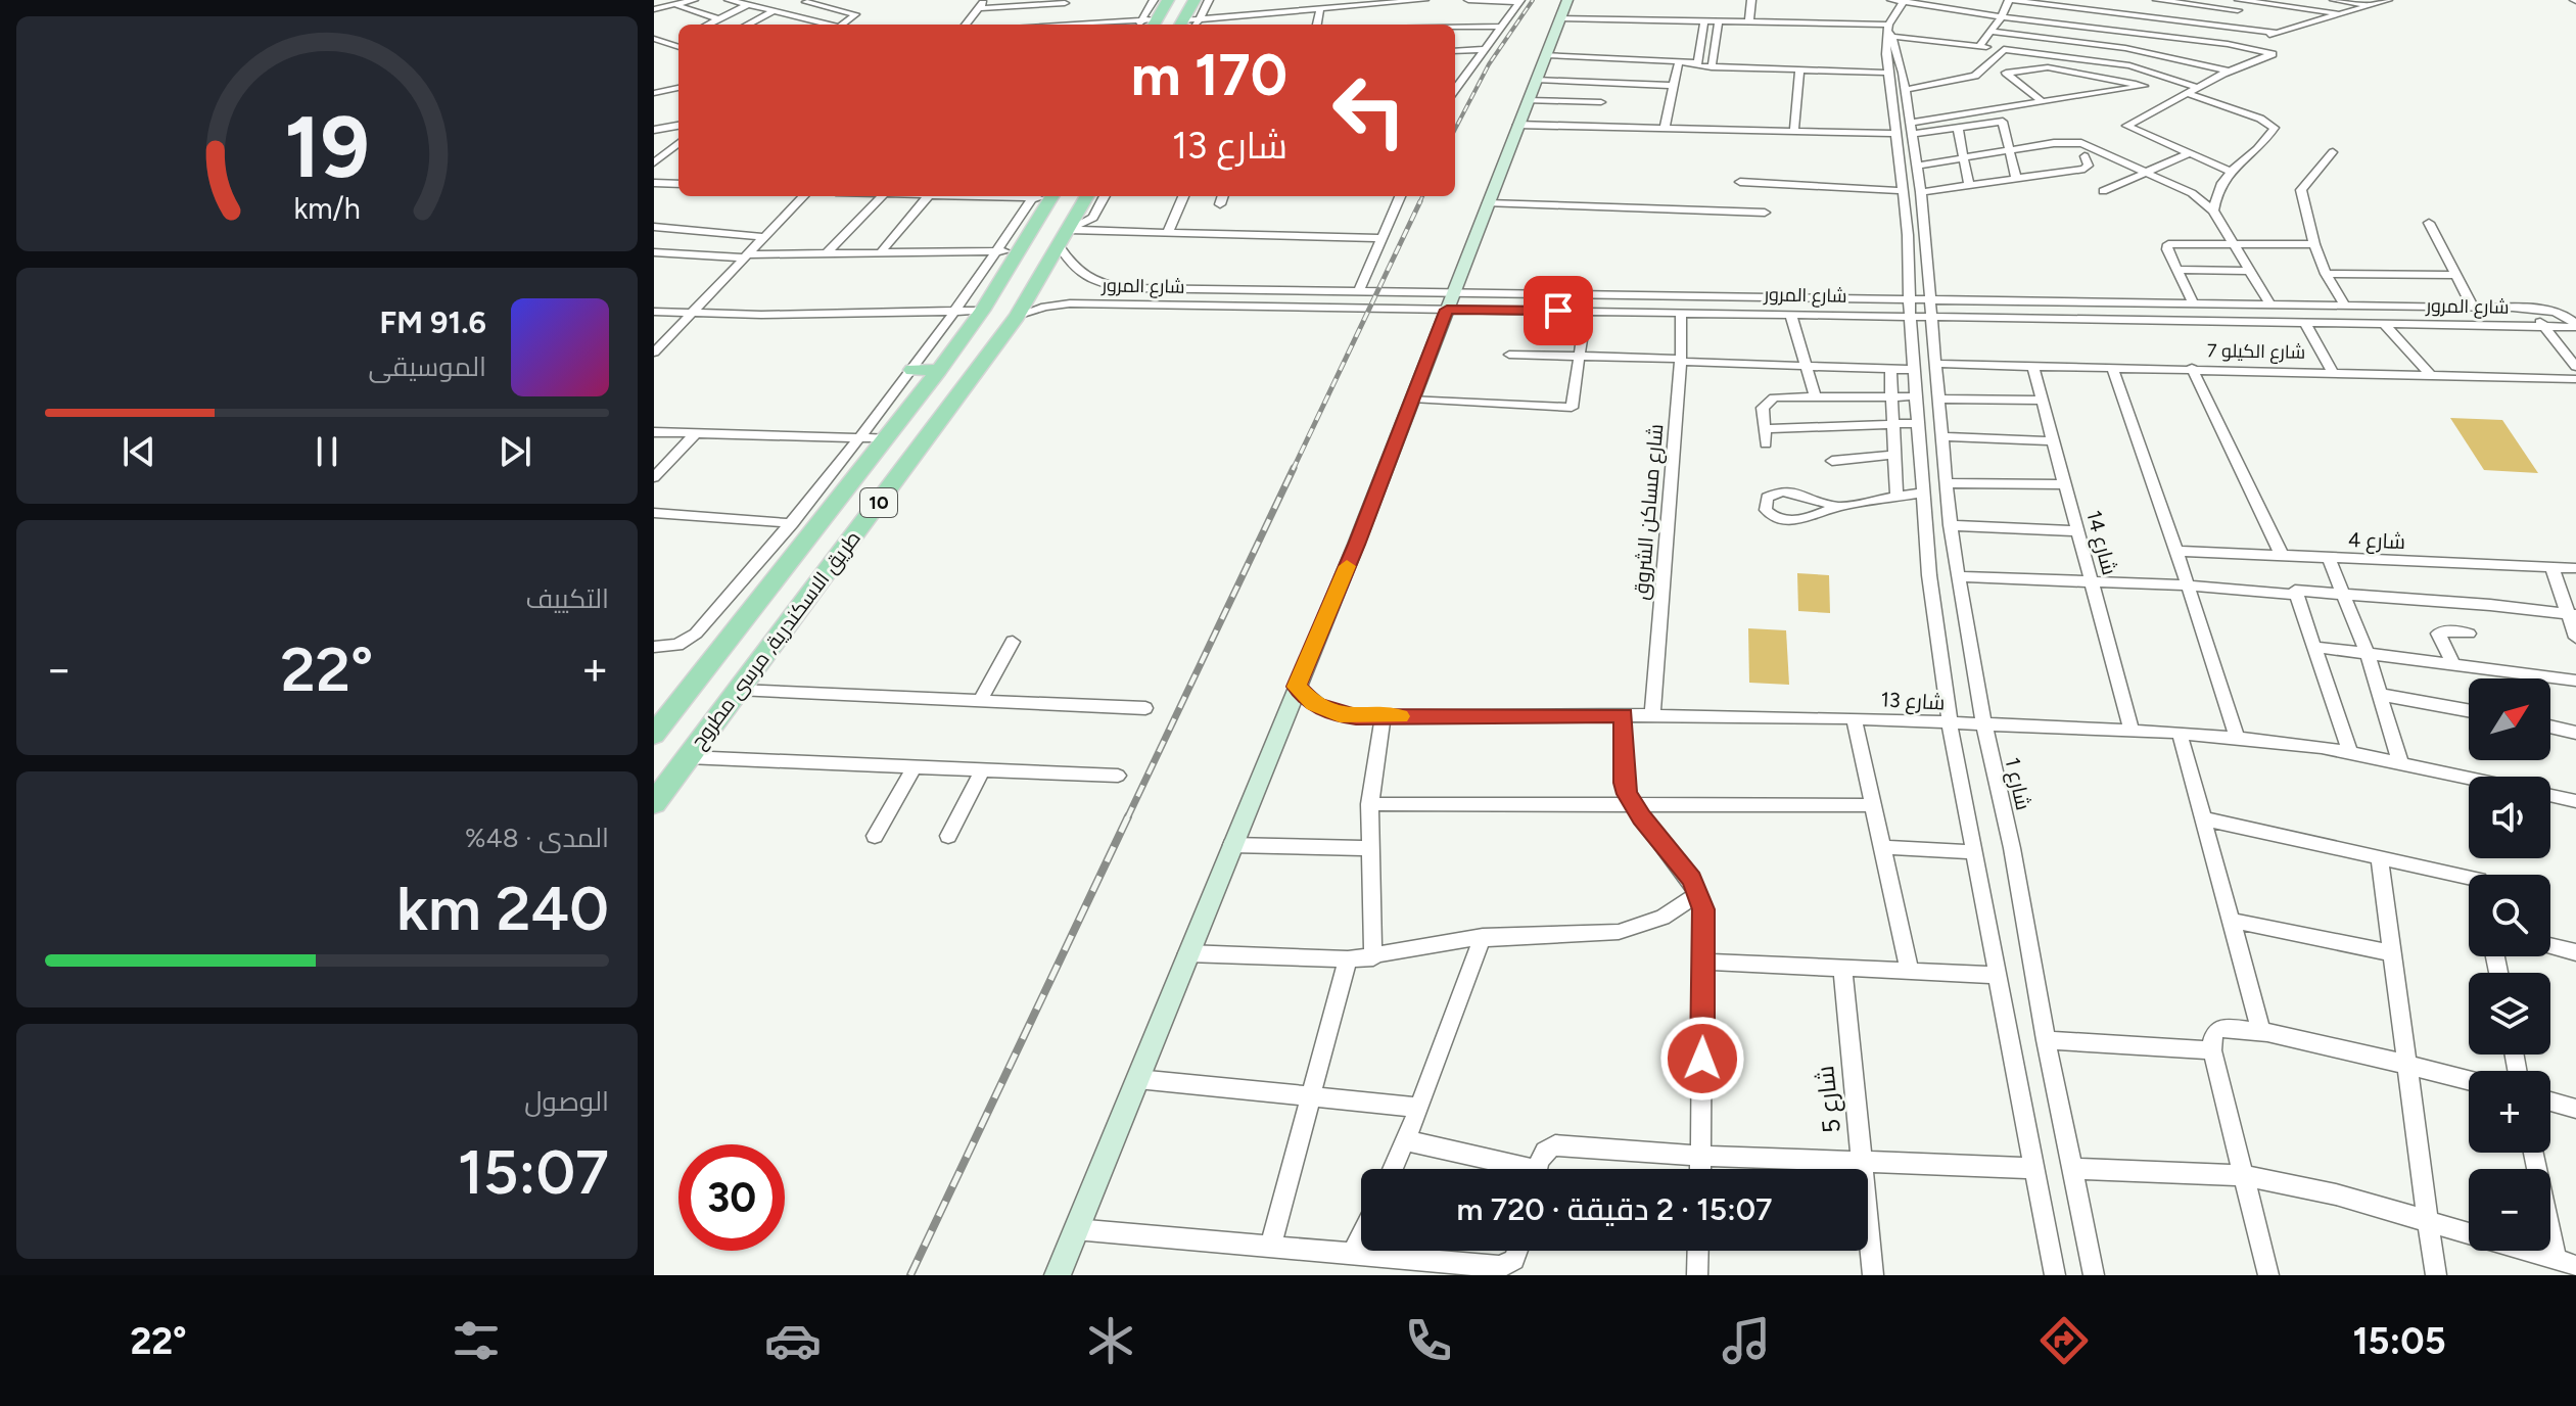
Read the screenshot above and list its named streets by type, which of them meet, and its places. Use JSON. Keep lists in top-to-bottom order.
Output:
{
  "streets": {
    "main road": ["10", "طريق الاسكندرية, مرسى مطروح"],
    "street": [
      "شارع المرور",
      "شارع الكيلو 7",
      "شارع مساكن الشروق",
      "شارع 4",
      "شارع 14",
      "شارع 13",
      "شارع 1",
      "شارع 5"
    ]
  },
  "crossings": [
    ["شارع المرور", "شارع مساكن الشروق"],
    ["شارع المرور", "طريق الاسكندرية, مرسى مطروح"],
    ["شارع المرور", "شارع 1"],
    ["شارع الكيلو 7", "شارع 14"],
    ["شارع الكيلو 7", "شارع 1"],
    ["شارع مساكن الشروق", "شارع 13"],
    ["شارع 14", "شارع 13"],
    ["شارع 13", "شارع 1"]
  ],
  "north": "top right",
  "page": {
    "turn": ["170 m", "شارع 13"],
    "song": ["91.6 FM", "الموسيقى"],
    "tile": [
      "التكييف",
      ["المدى · 48%", "240 km"],
      ["الوصول", "15:07"]
    ],
    "heat": ["−", "22°", "+"],
    "map_buttons": ["+", "−"],
    "limit": "30",
    "trip": "15:07 · 2 دقيقة · 720 m",
    "tabs": ["15:05", "22°"],
    "gauge": ["19", "km/h"]
  }
}
